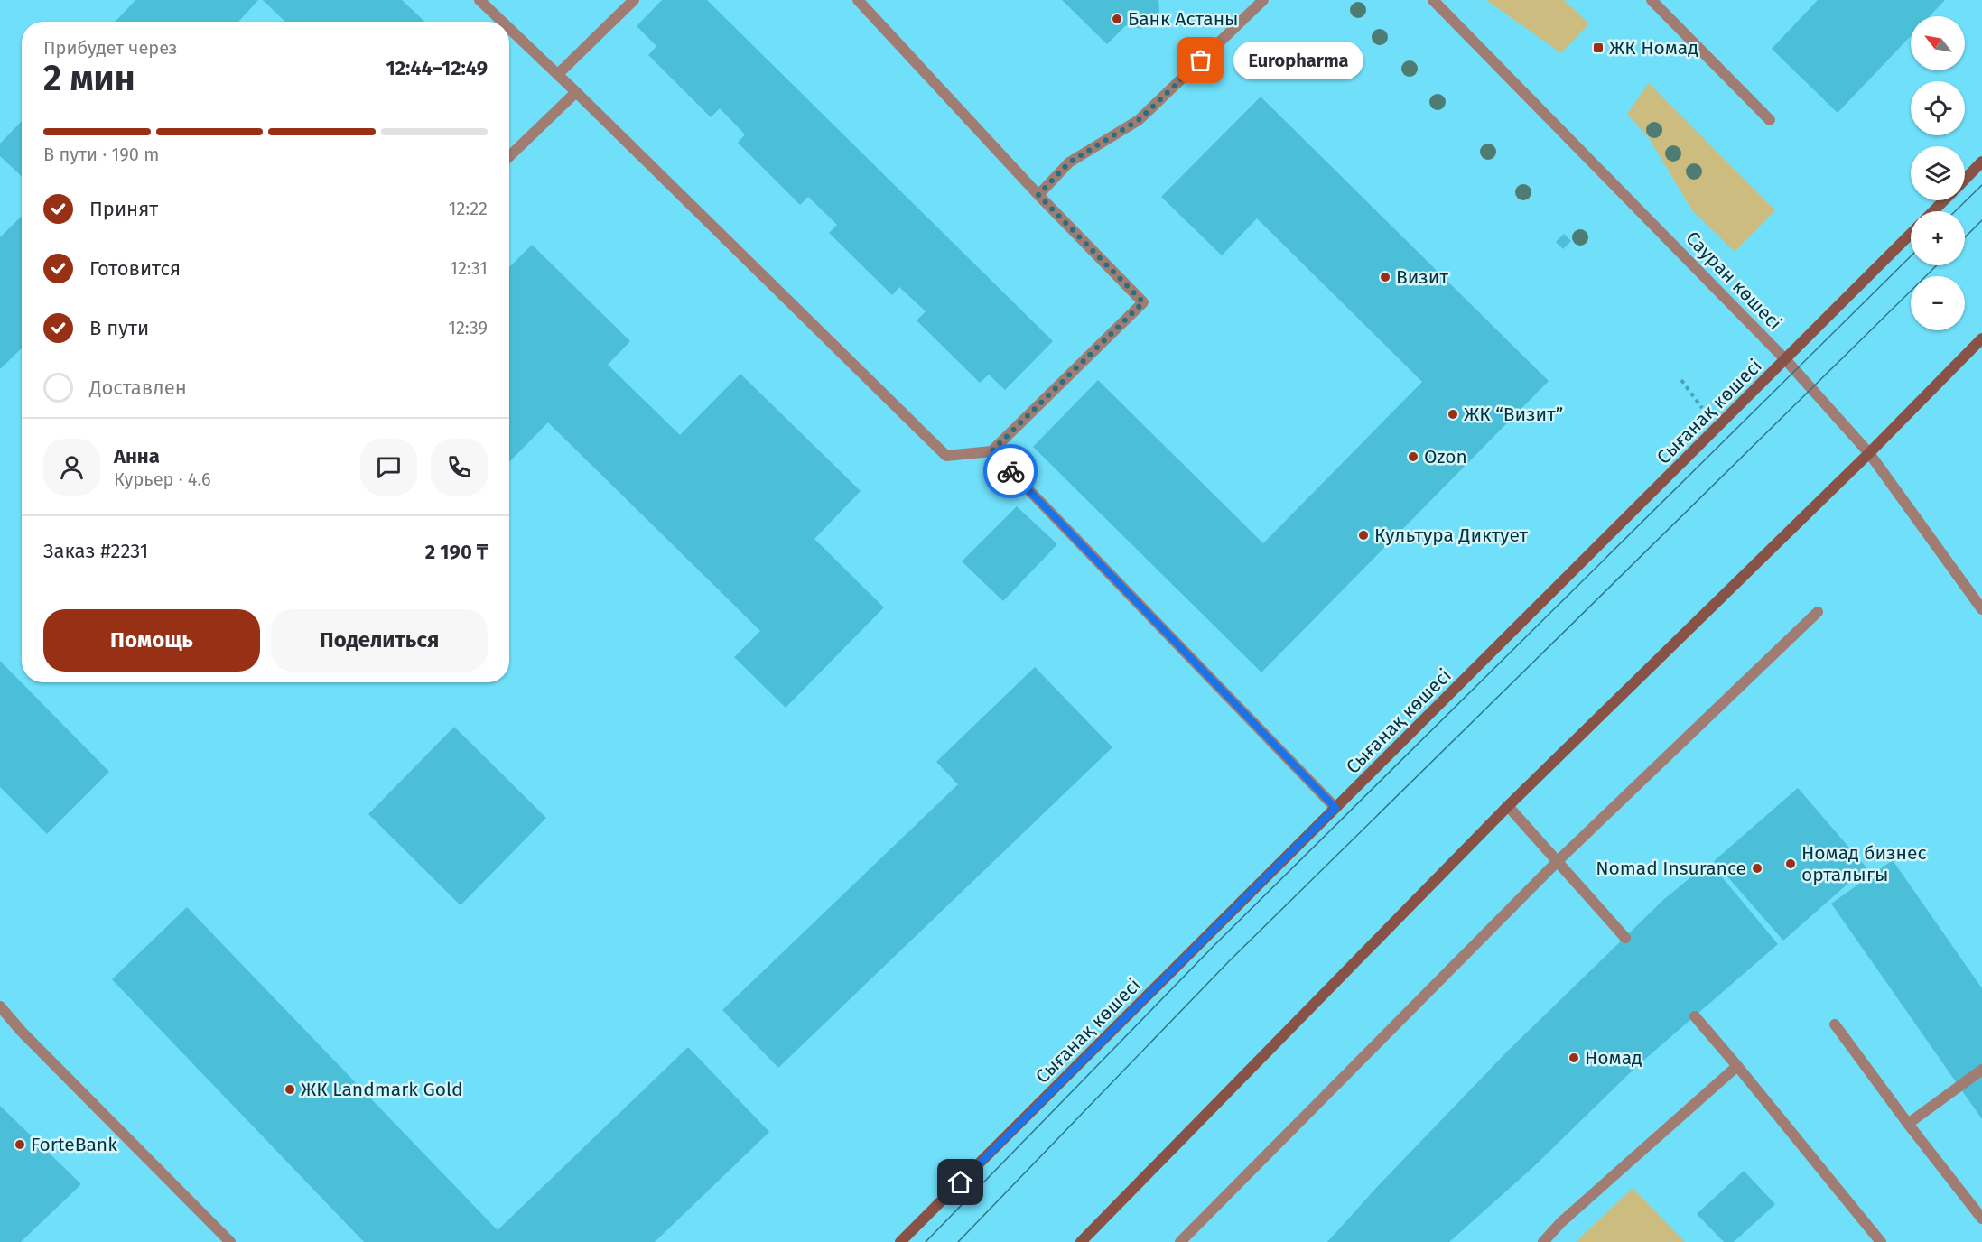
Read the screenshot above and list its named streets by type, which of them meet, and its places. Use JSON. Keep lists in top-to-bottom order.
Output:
{
  "streets": {
    "main road": ["Сығанақ көшесі"],
    "street": ["Сауран көшесі"]
  },
  "crossings": [
    ["Сауран көшесі", "Сығанақ көшесі"]
  ],
  "places": {
    "other": [
      "Банк Астаны",
      "Europharma",
      "Визит",
      "ЖК “Визит”",
      "Ozon",
      "Культура Диктует",
      "Номад бизнес орталығы",
      "Nomad Insurance",
      "Номад",
      "ЖК Landmark Gold",
      "ForteBank"
    ],
    "transit": ["ЖК Номад"]
  },
  "north": "top left",
  "page": {
    "map_buttons": ["+", "−"],
    "heading": ["2 мин", "Прибудет через", "12:44–12:49"],
    "panel": [
      "Анна",
      "Курьер · 4.6",
      "Заказ #2231",
      "2 190 ₸"
    ],
    "bubble": "Europharma",
    "bar": "В пути · 190 m",
    "list": [
      ["Принят", "12:22"],
      ["Готовится", "12:31"],
      ["В пути", "12:39"],
      "Доставлен"
    ],
    "buttons": ["Помощь", "Поделиться"]
  }
}
